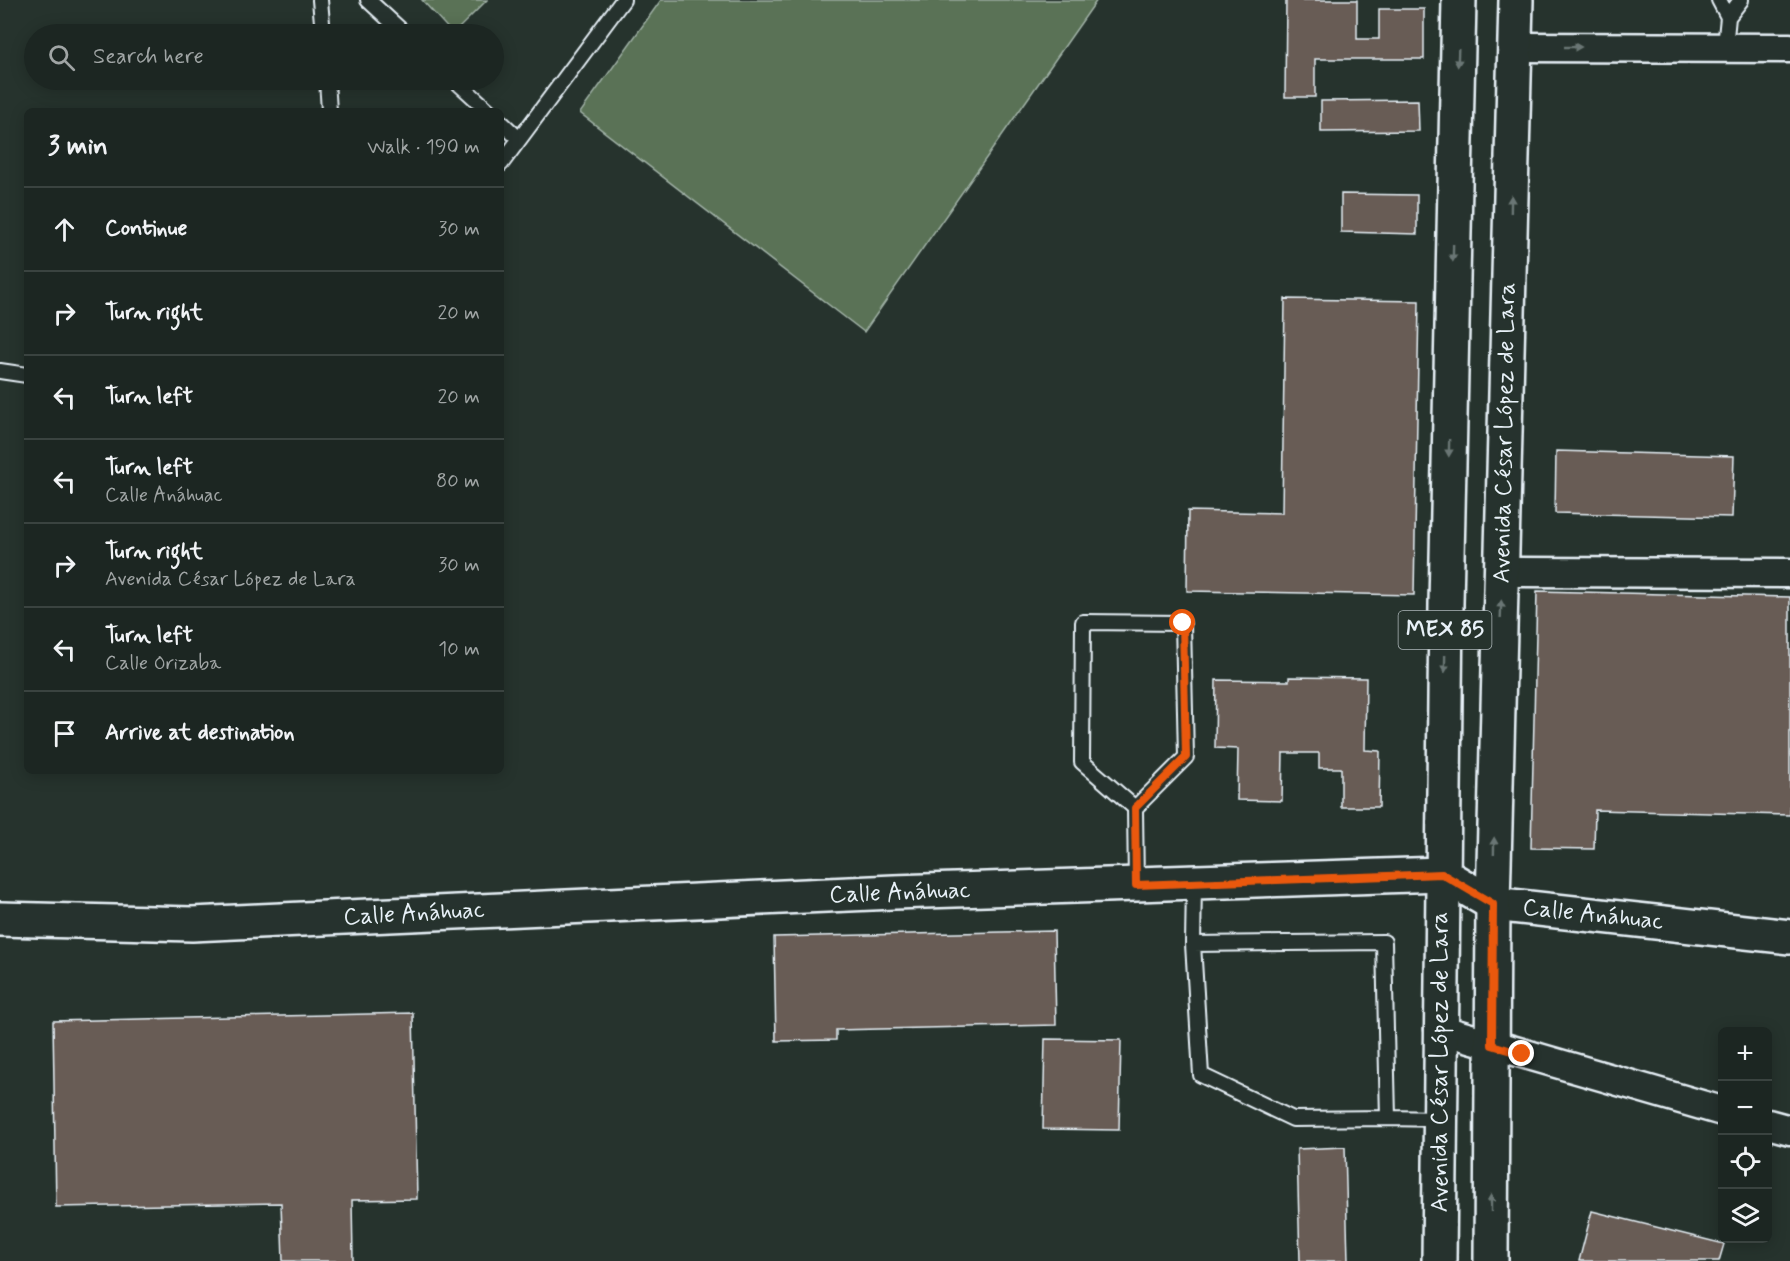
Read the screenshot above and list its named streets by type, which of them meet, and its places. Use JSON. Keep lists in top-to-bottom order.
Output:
{
  "streets": {
    "main road": ["Avenida César López de Lara", "MEX 85", "Calle Anáhuac"]
  },
  "crossings": [
    ["Avenida César López de Lara", "Calle Anáhuac"]
  ],
  "page": {
    "search": "Search here",
    "heading": ["3 min", "Walk · 190 m"],
    "list": [
      ["Continue", "30 m"],
      ["Turn right", "20 m"],
      ["Turn left", "20 m"],
      ["Turn left", "Calle Anáhuac", "80 m"],
      ["Turn right", "Avenida César López de Lara", "30 m"],
      ["Turn left", "Calle Orizaba", "10 m"],
      "Arrive at destination"
    ],
    "map_buttons": ["+", "−"]
  }
}
